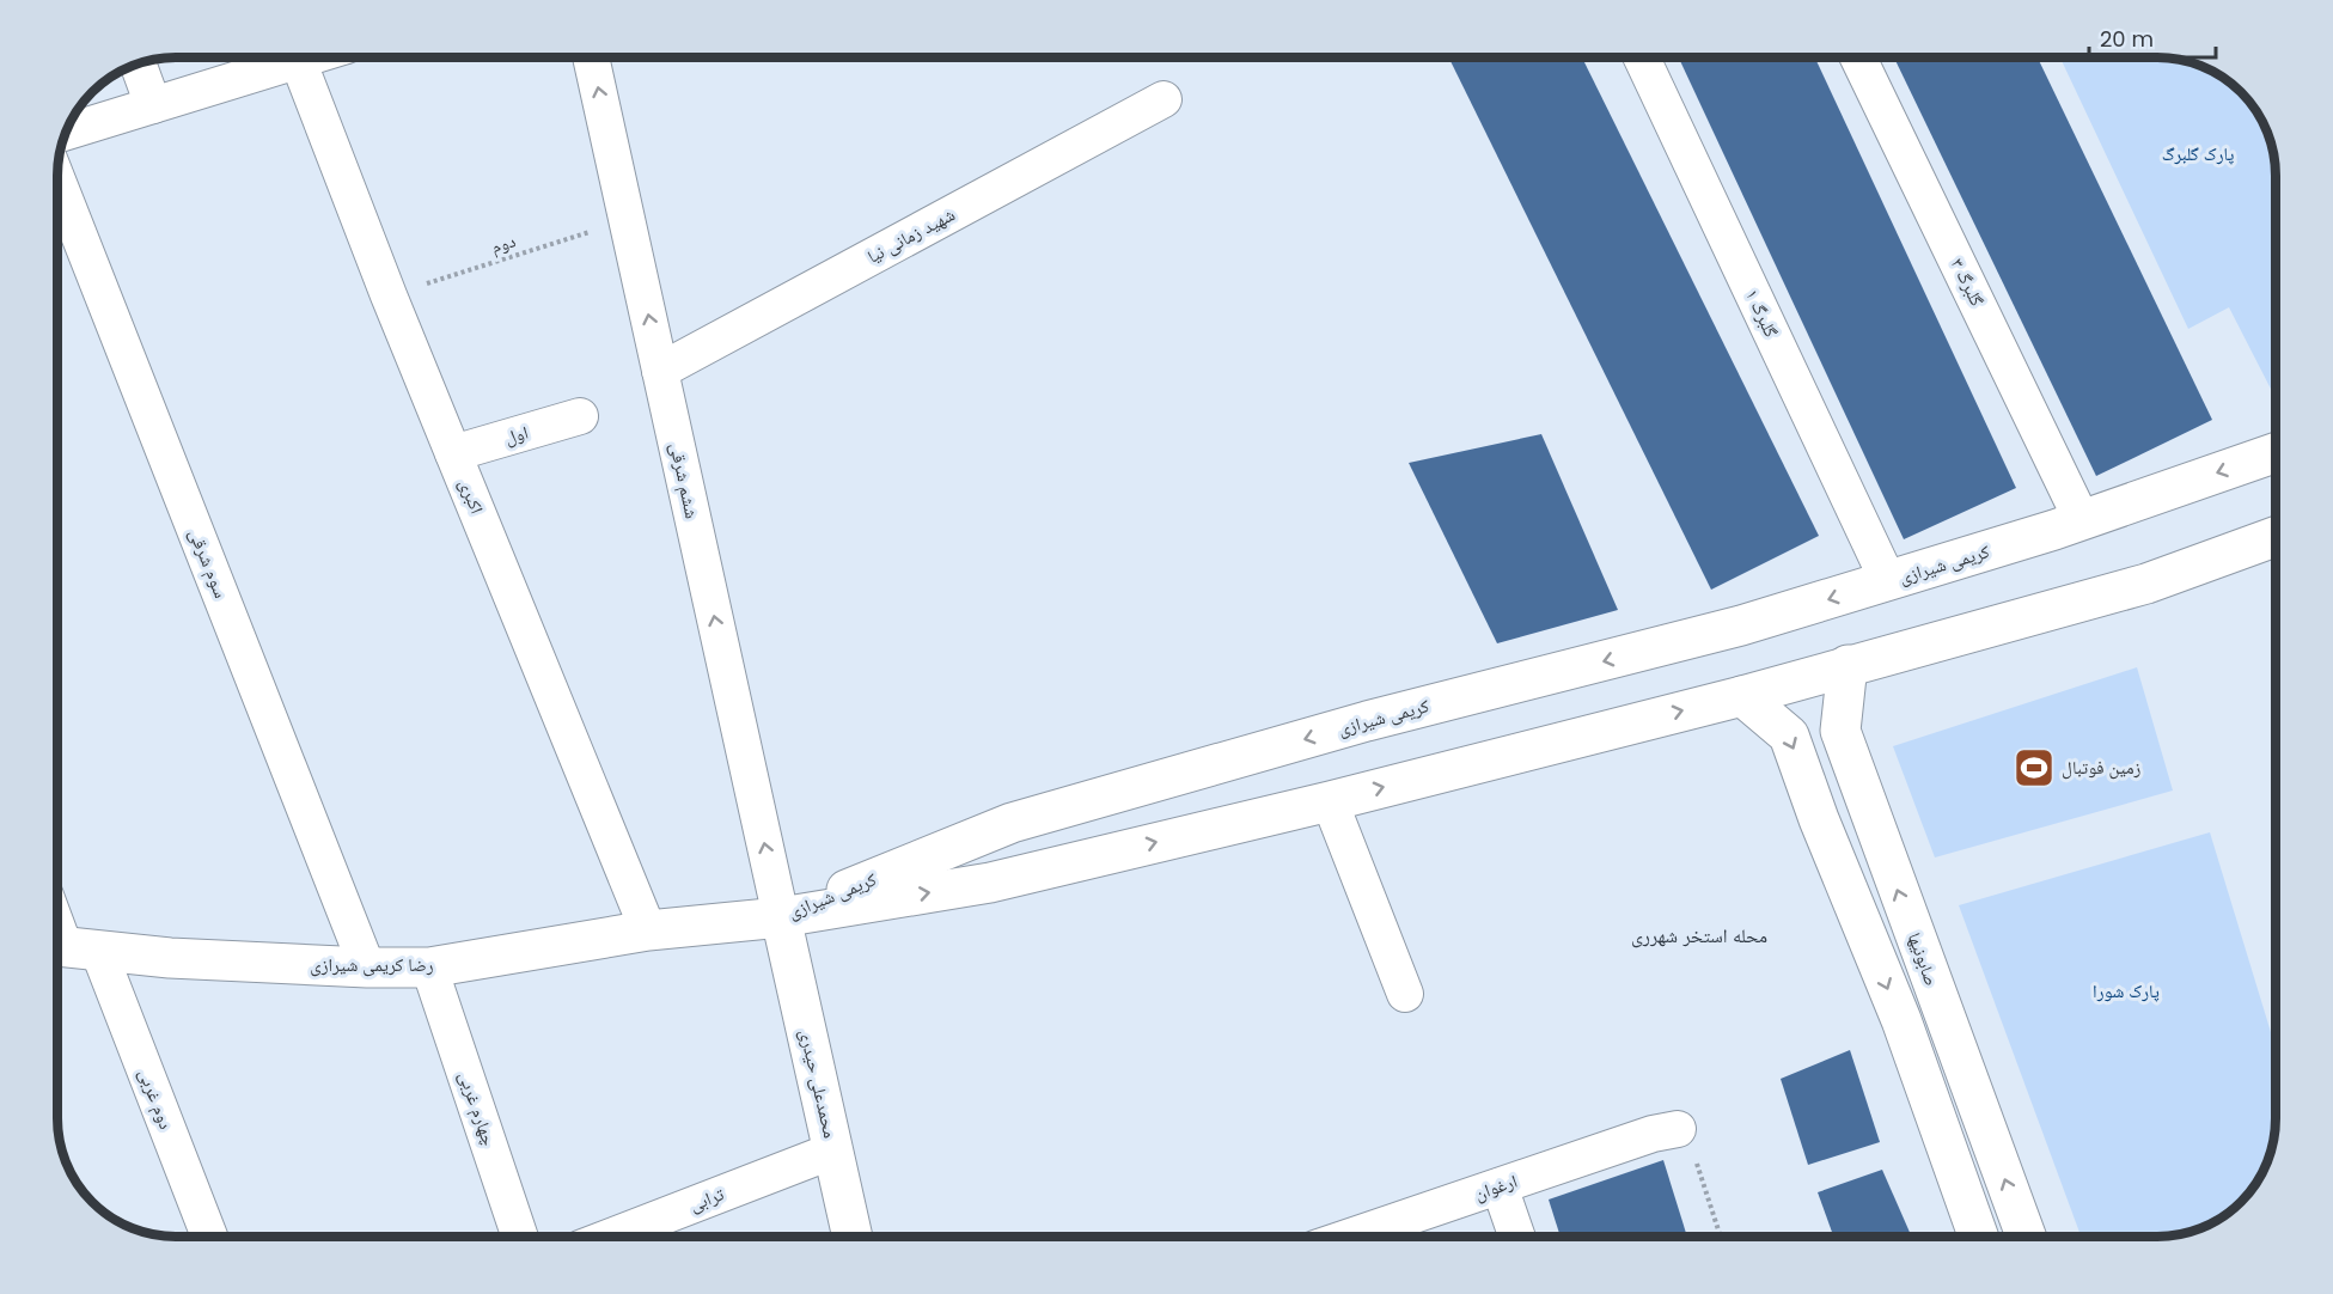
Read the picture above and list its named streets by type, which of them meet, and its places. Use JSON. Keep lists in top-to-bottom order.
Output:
{
  "streets": {
    "street": [
      "شهید زمانی نیا",
      "گلبرگ ۳",
      "گلبرگ ۱",
      "اول",
      "ششم شرقی",
      "اکبری",
      "سوم شرقی",
      "کریمی شیرازی",
      "صابونیها",
      "رضا کریمی شیرازی",
      "محمدعلی حیدری",
      "دوم غربی",
      "چهارم غربی",
      "ارغوان",
      "ترابی"
    ],
    "path": ["دوم"]
  },
  "crossings": [
    ["شهید زمانی نیا", "ششم شرقی"],
    ["دوم", "ششم شرقی"],
    ["دوم", "اکبری"],
    ["گلبرگ ۳", "کریمی شیرازی"],
    ["گلبرگ ۱", "کریمی شیرازی"],
    ["اول", "اکبری"],
    ["ششم شرقی", "کریمی شیرازی"],
    ["ششم شرقی", "رضا کریمی شیرازی"],
    ["ششم شرقی", "محمدعلی حیدری"],
    ["اکبری", "رضا کریمی شیرازی"],
    ["سوم شرقی", "رضا کریمی شیرازی"],
    ["کریمی شیرازی", "صابونیها"],
    ["کریمی شیرازی", "رضا کریمی شیرازی"],
    ["کریمی شیرازی", "محمدعلی حیدری"],
    ["رضا کریمی شیرازی", "محمدعلی حیدری"],
    ["رضا کریمی شیرازی", "دوم غربی"],
    ["رضا کریمی شیرازی", "چهارم غربی"],
    ["محمدعلی حیدری", "ترابی"]
  ],
  "one_way": ["ششم شرقی"],
  "districts": ["محله استخر شهرری"],
  "parks": ["پارک گلبرگ", "پارک شورا"],
  "places": {
    "sports": ["زمین فوتبال"]
  },
  "scale_bar": "20 m"
}
